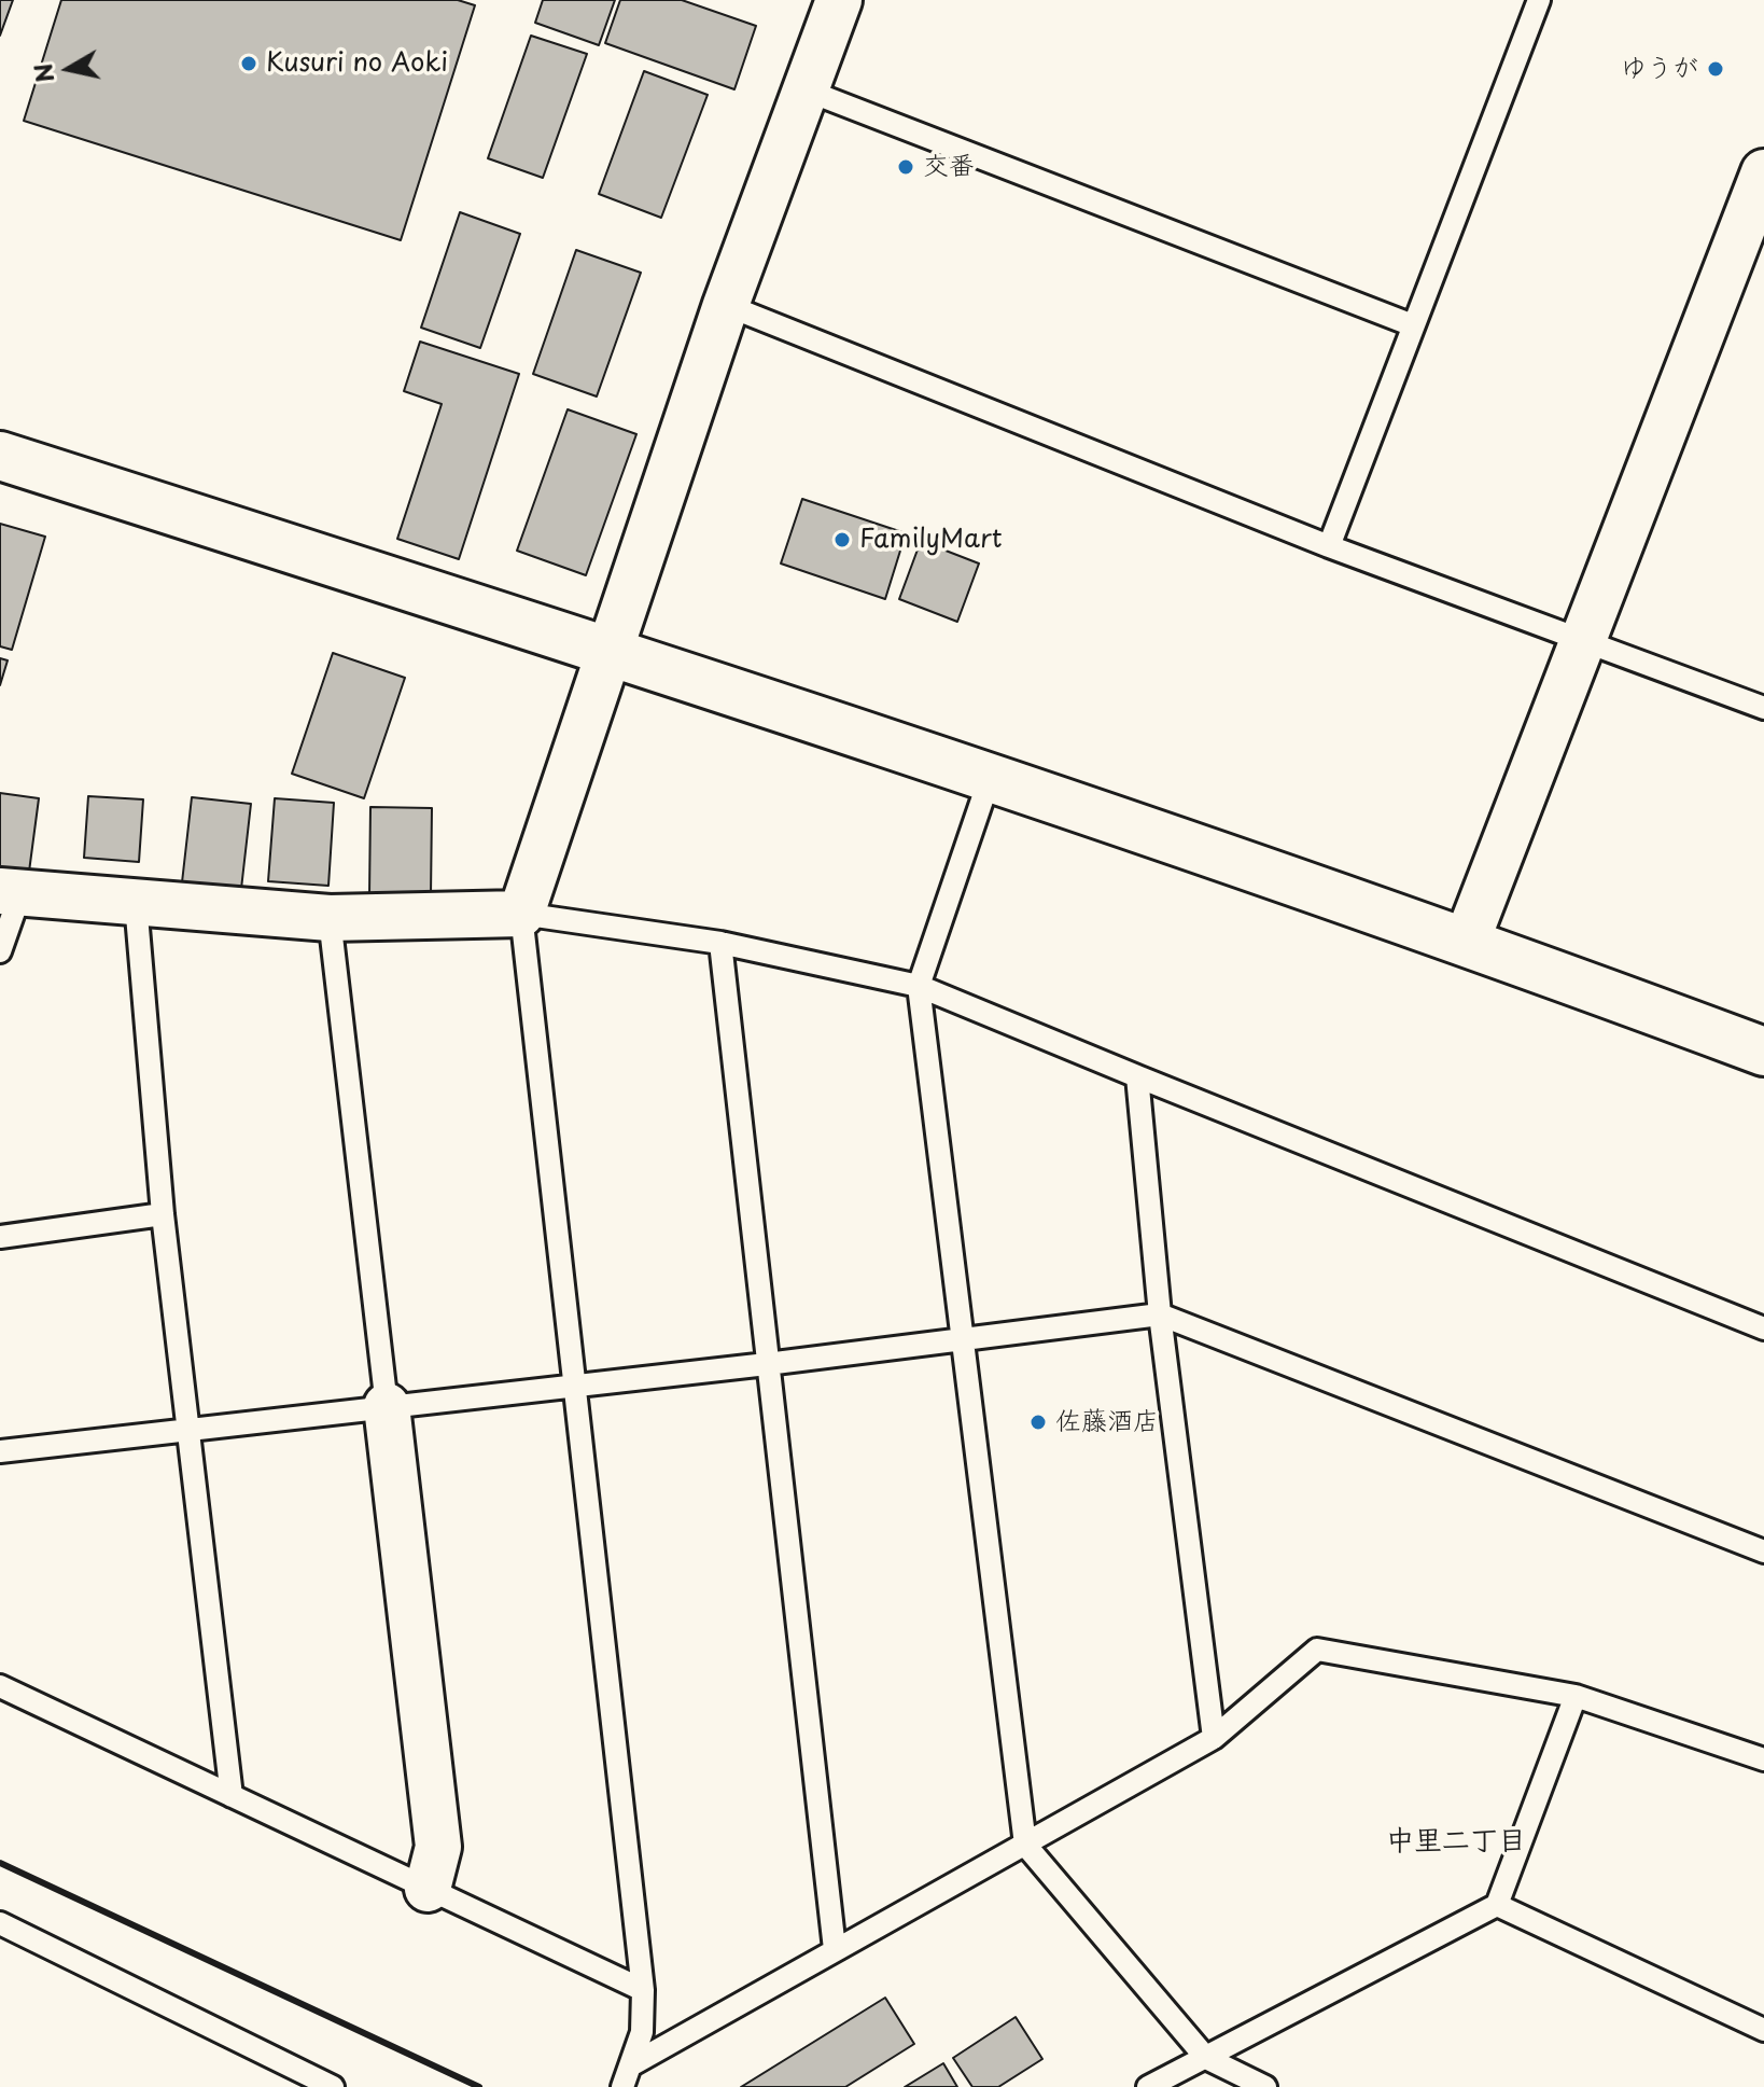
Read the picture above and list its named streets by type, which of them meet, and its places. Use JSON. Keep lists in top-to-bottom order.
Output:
{
  "districts": ["中里二丁目"],
  "places": [
    "Kusuri no Aoki",
    "ゆうが",
    "交番",
    "FamilyMart",
    "佐藤酒店"
  ],
  "north": "left"
}
